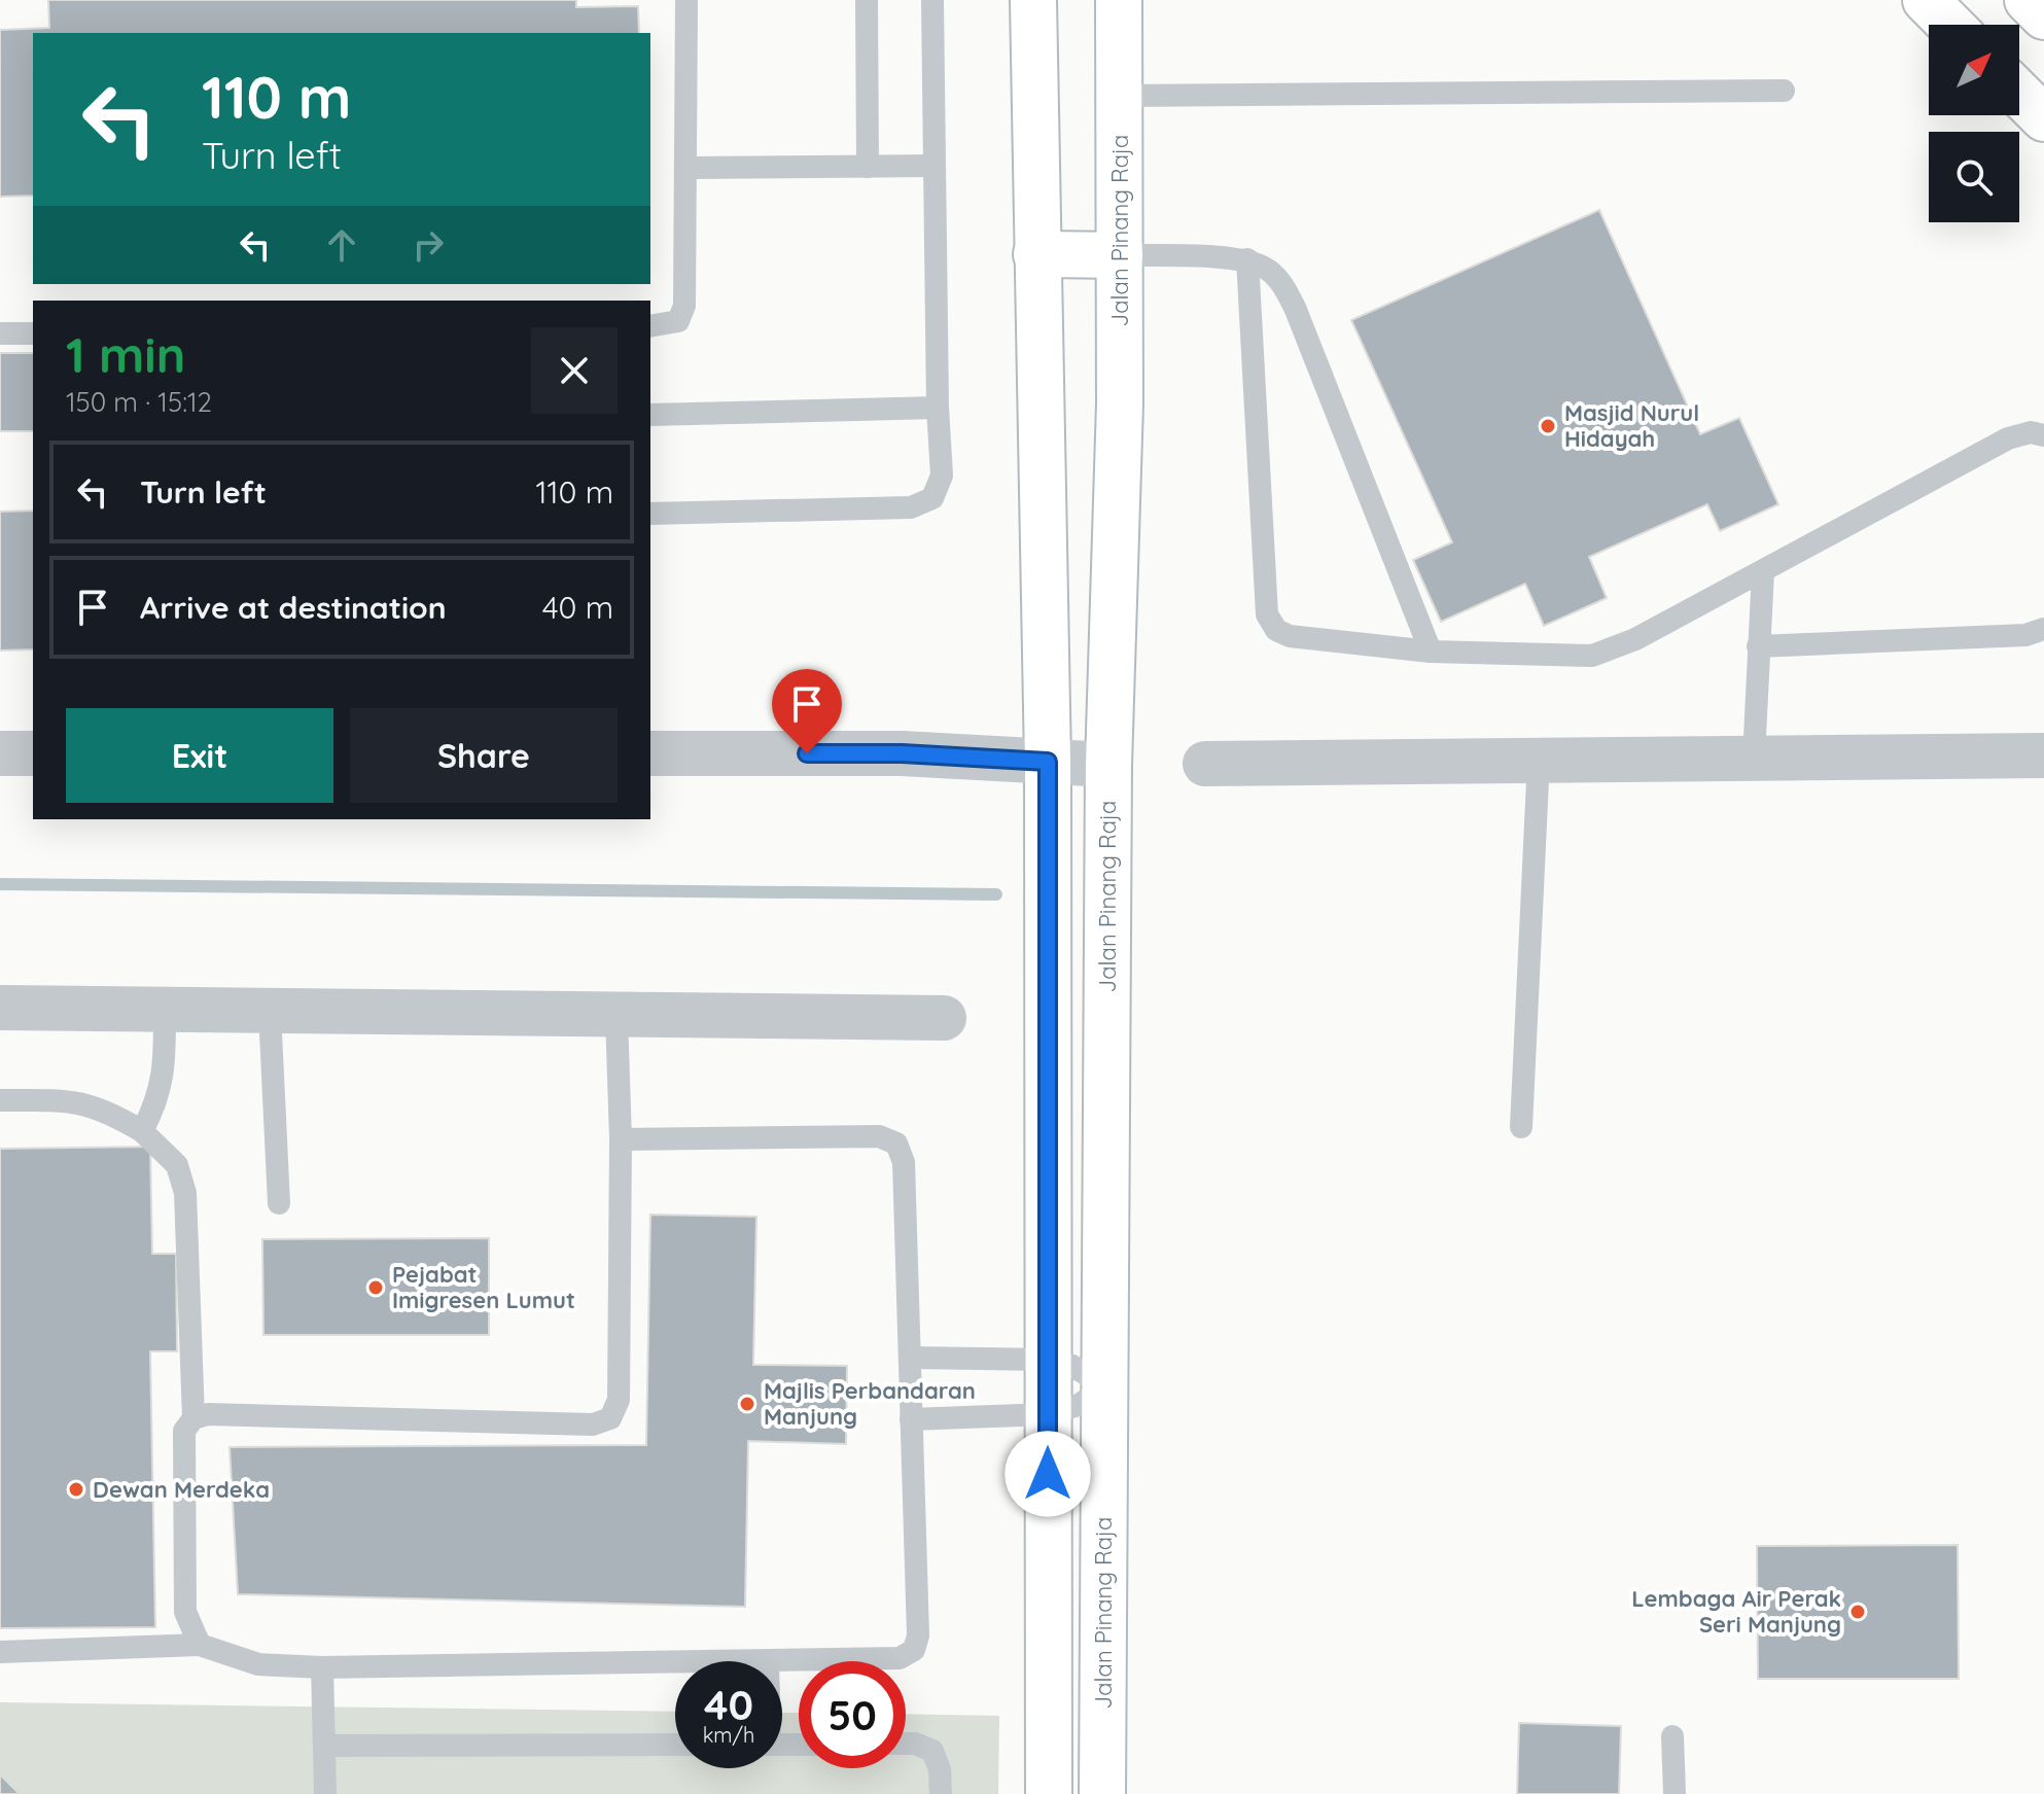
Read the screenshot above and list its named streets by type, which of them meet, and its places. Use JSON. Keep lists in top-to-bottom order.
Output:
{
  "streets": {
    "main road": ["Jalan Pinang Raja"]
  },
  "places": [
    "Masjid Nurul Hidayah",
    "Pejabat Imigresen Lumut",
    "Majlis Perbandaran Manjung",
    "Dewan Merdeka",
    "Lembaga Air Perak Seri Manjung"
  ],
  "north": "top right",
  "page": {
    "turn": ["110 m", "Turn left"],
    "heading": ["1 min", "150 m · 15:12"],
    "list": [
      {
        "name": "Turn left",
        "value": "110 m"
      },
      {
        "name": "Arrive at destination",
        "value": "40 m"
      }
    ],
    "buttons": ["Exit", "Share"],
    "speed": "40 km/h",
    "limit": "50"
  }
}
